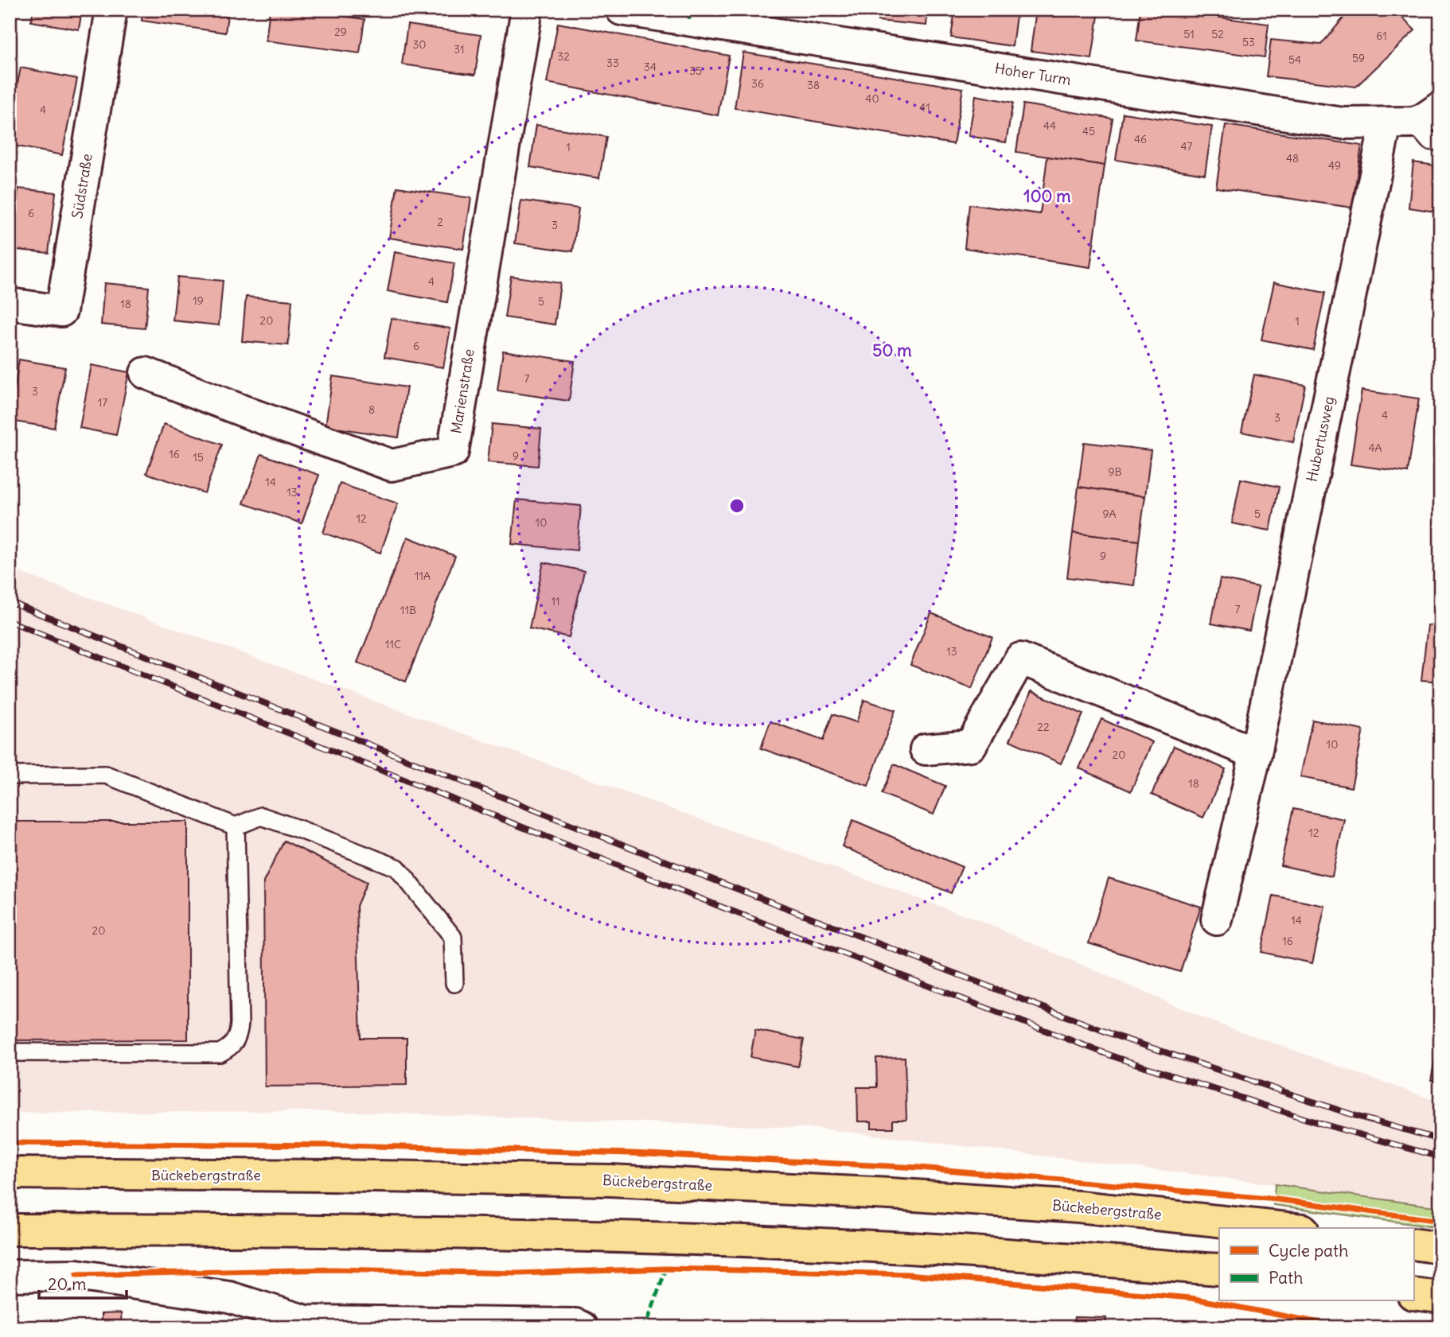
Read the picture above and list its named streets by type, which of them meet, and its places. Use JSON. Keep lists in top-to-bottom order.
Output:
{
  "streets": {
    "highway": ["Bückebergstraße"],
    "street": [
      "Hoher Turm",
      "Südstraße",
      "Marienstraße",
      "Hubertusweg"
    ]
  },
  "crossings": [
    ["Hoher Turm", "Hubertusweg"]
  ],
  "house_numbers": [
    "29",
    "51",
    "52",
    "61",
    "53",
    "30",
    "31",
    "32",
    "59",
    "54",
    "33",
    "34",
    "35",
    "36",
    "38",
    "40",
    "41",
    "4",
    "44",
    "45",
    "46",
    "47",
    "1",
    "48",
    "49",
    "6",
    "2",
    "3",
    "4",
    "19",
    "5",
    "18",
    "20",
    "1",
    "6",
    "7",
    "3",
    "17",
    "8",
    "4",
    "3",
    "4A",
    "16",
    "9",
    "15",
    "9B",
    "14",
    "13",
    "9A",
    "5",
    "12",
    "10",
    "9",
    "11A",
    "11",
    "7",
    "11B",
    "11C",
    "13",
    "22",
    "10",
    "20",
    "18",
    "12",
    "14",
    "20",
    "16"
  ],
  "legend": ["Cycle path", "Path"],
  "scale_bar": "20 m",
  "rings": ["100 m", "50 m"]
}
